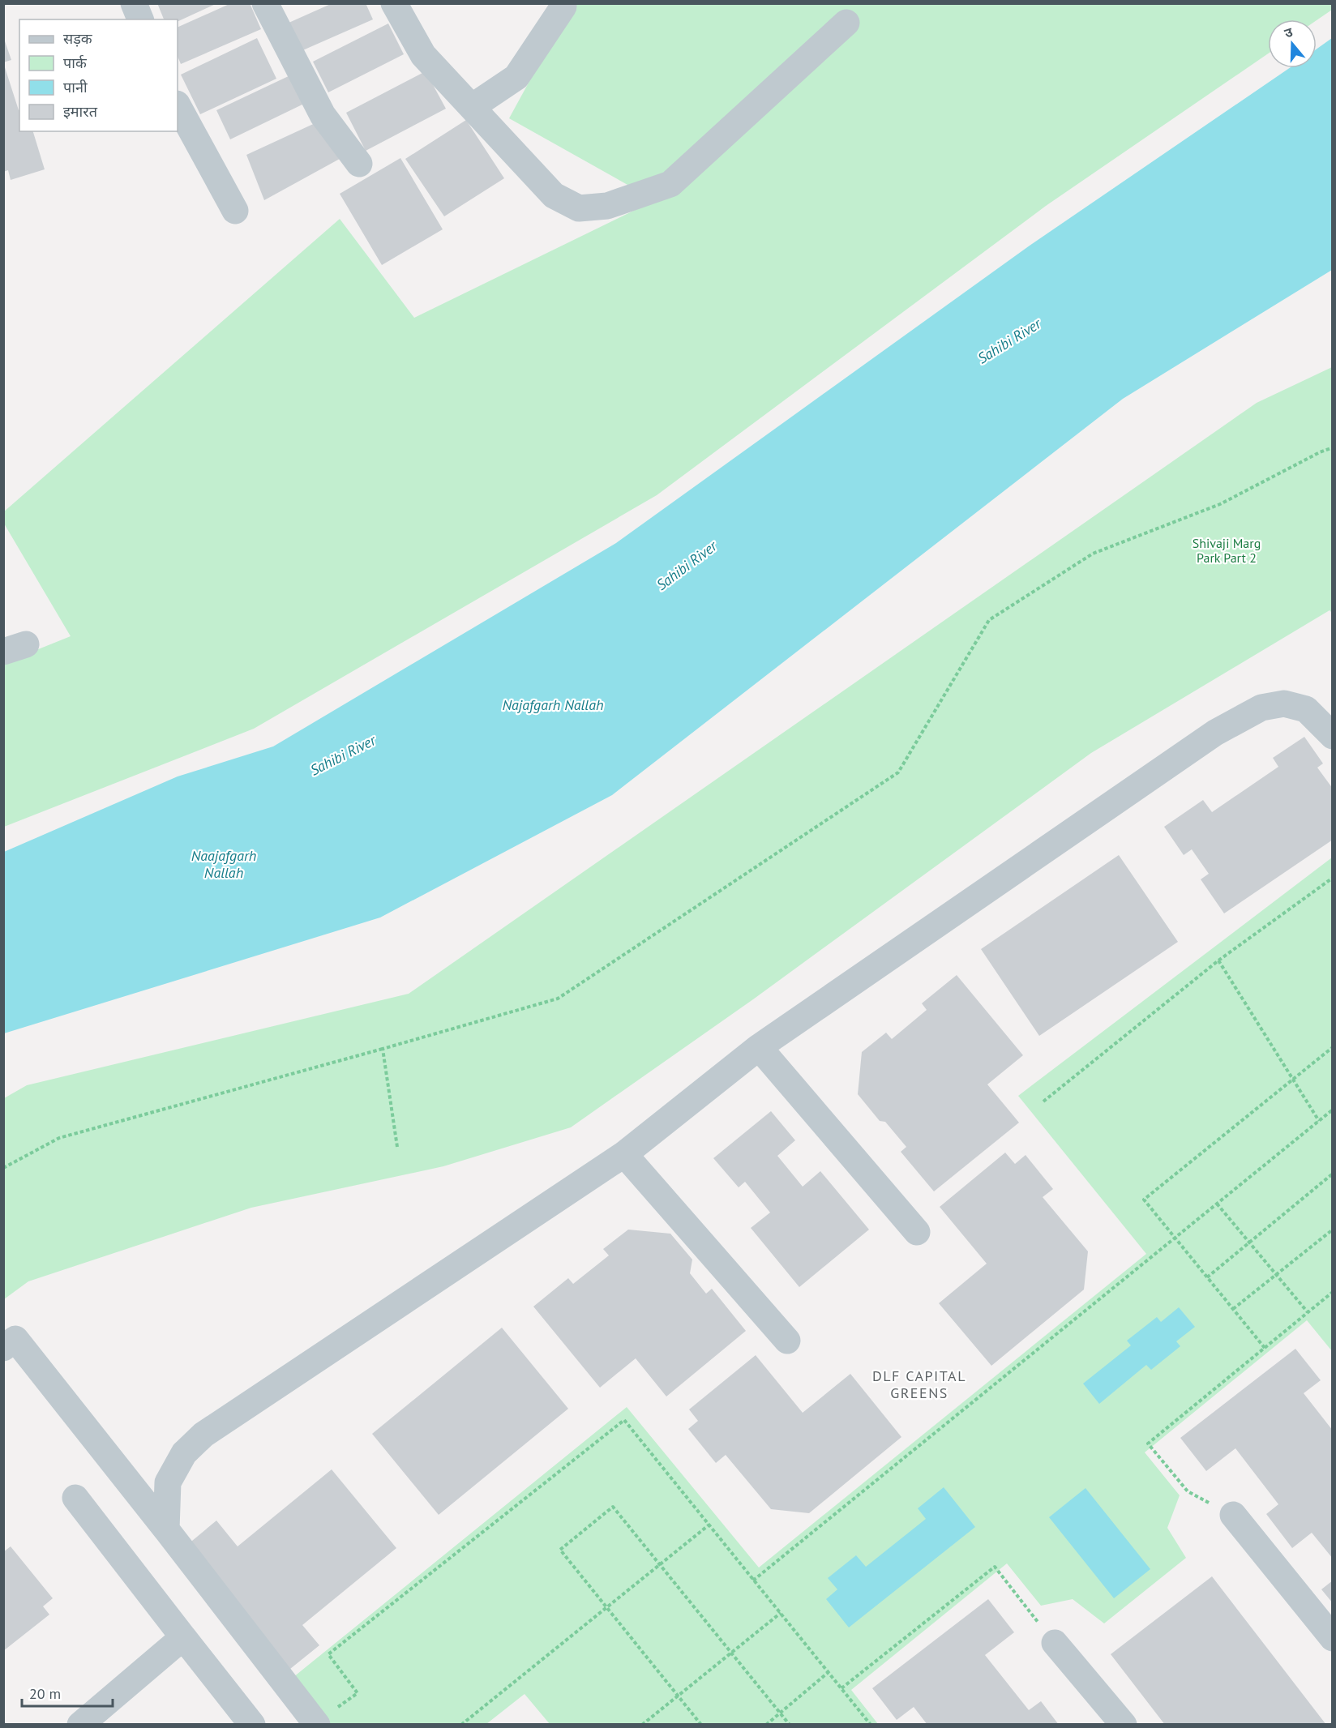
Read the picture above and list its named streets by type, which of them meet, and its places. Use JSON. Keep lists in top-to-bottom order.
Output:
{
  "districts": ["DLF CAPITAL GREENS"],
  "water": ["Sahibi River", "Najafgarh Nallah", "Naajafgarh Nallah"],
  "parks": ["Shivaji Marg Park Part 2"],
  "legend": [
    "सड़क",
    "पार्क",
    "पानी",
    "इमारत"
  ],
  "scale_bar": "20 m",
  "north": "top"
}
